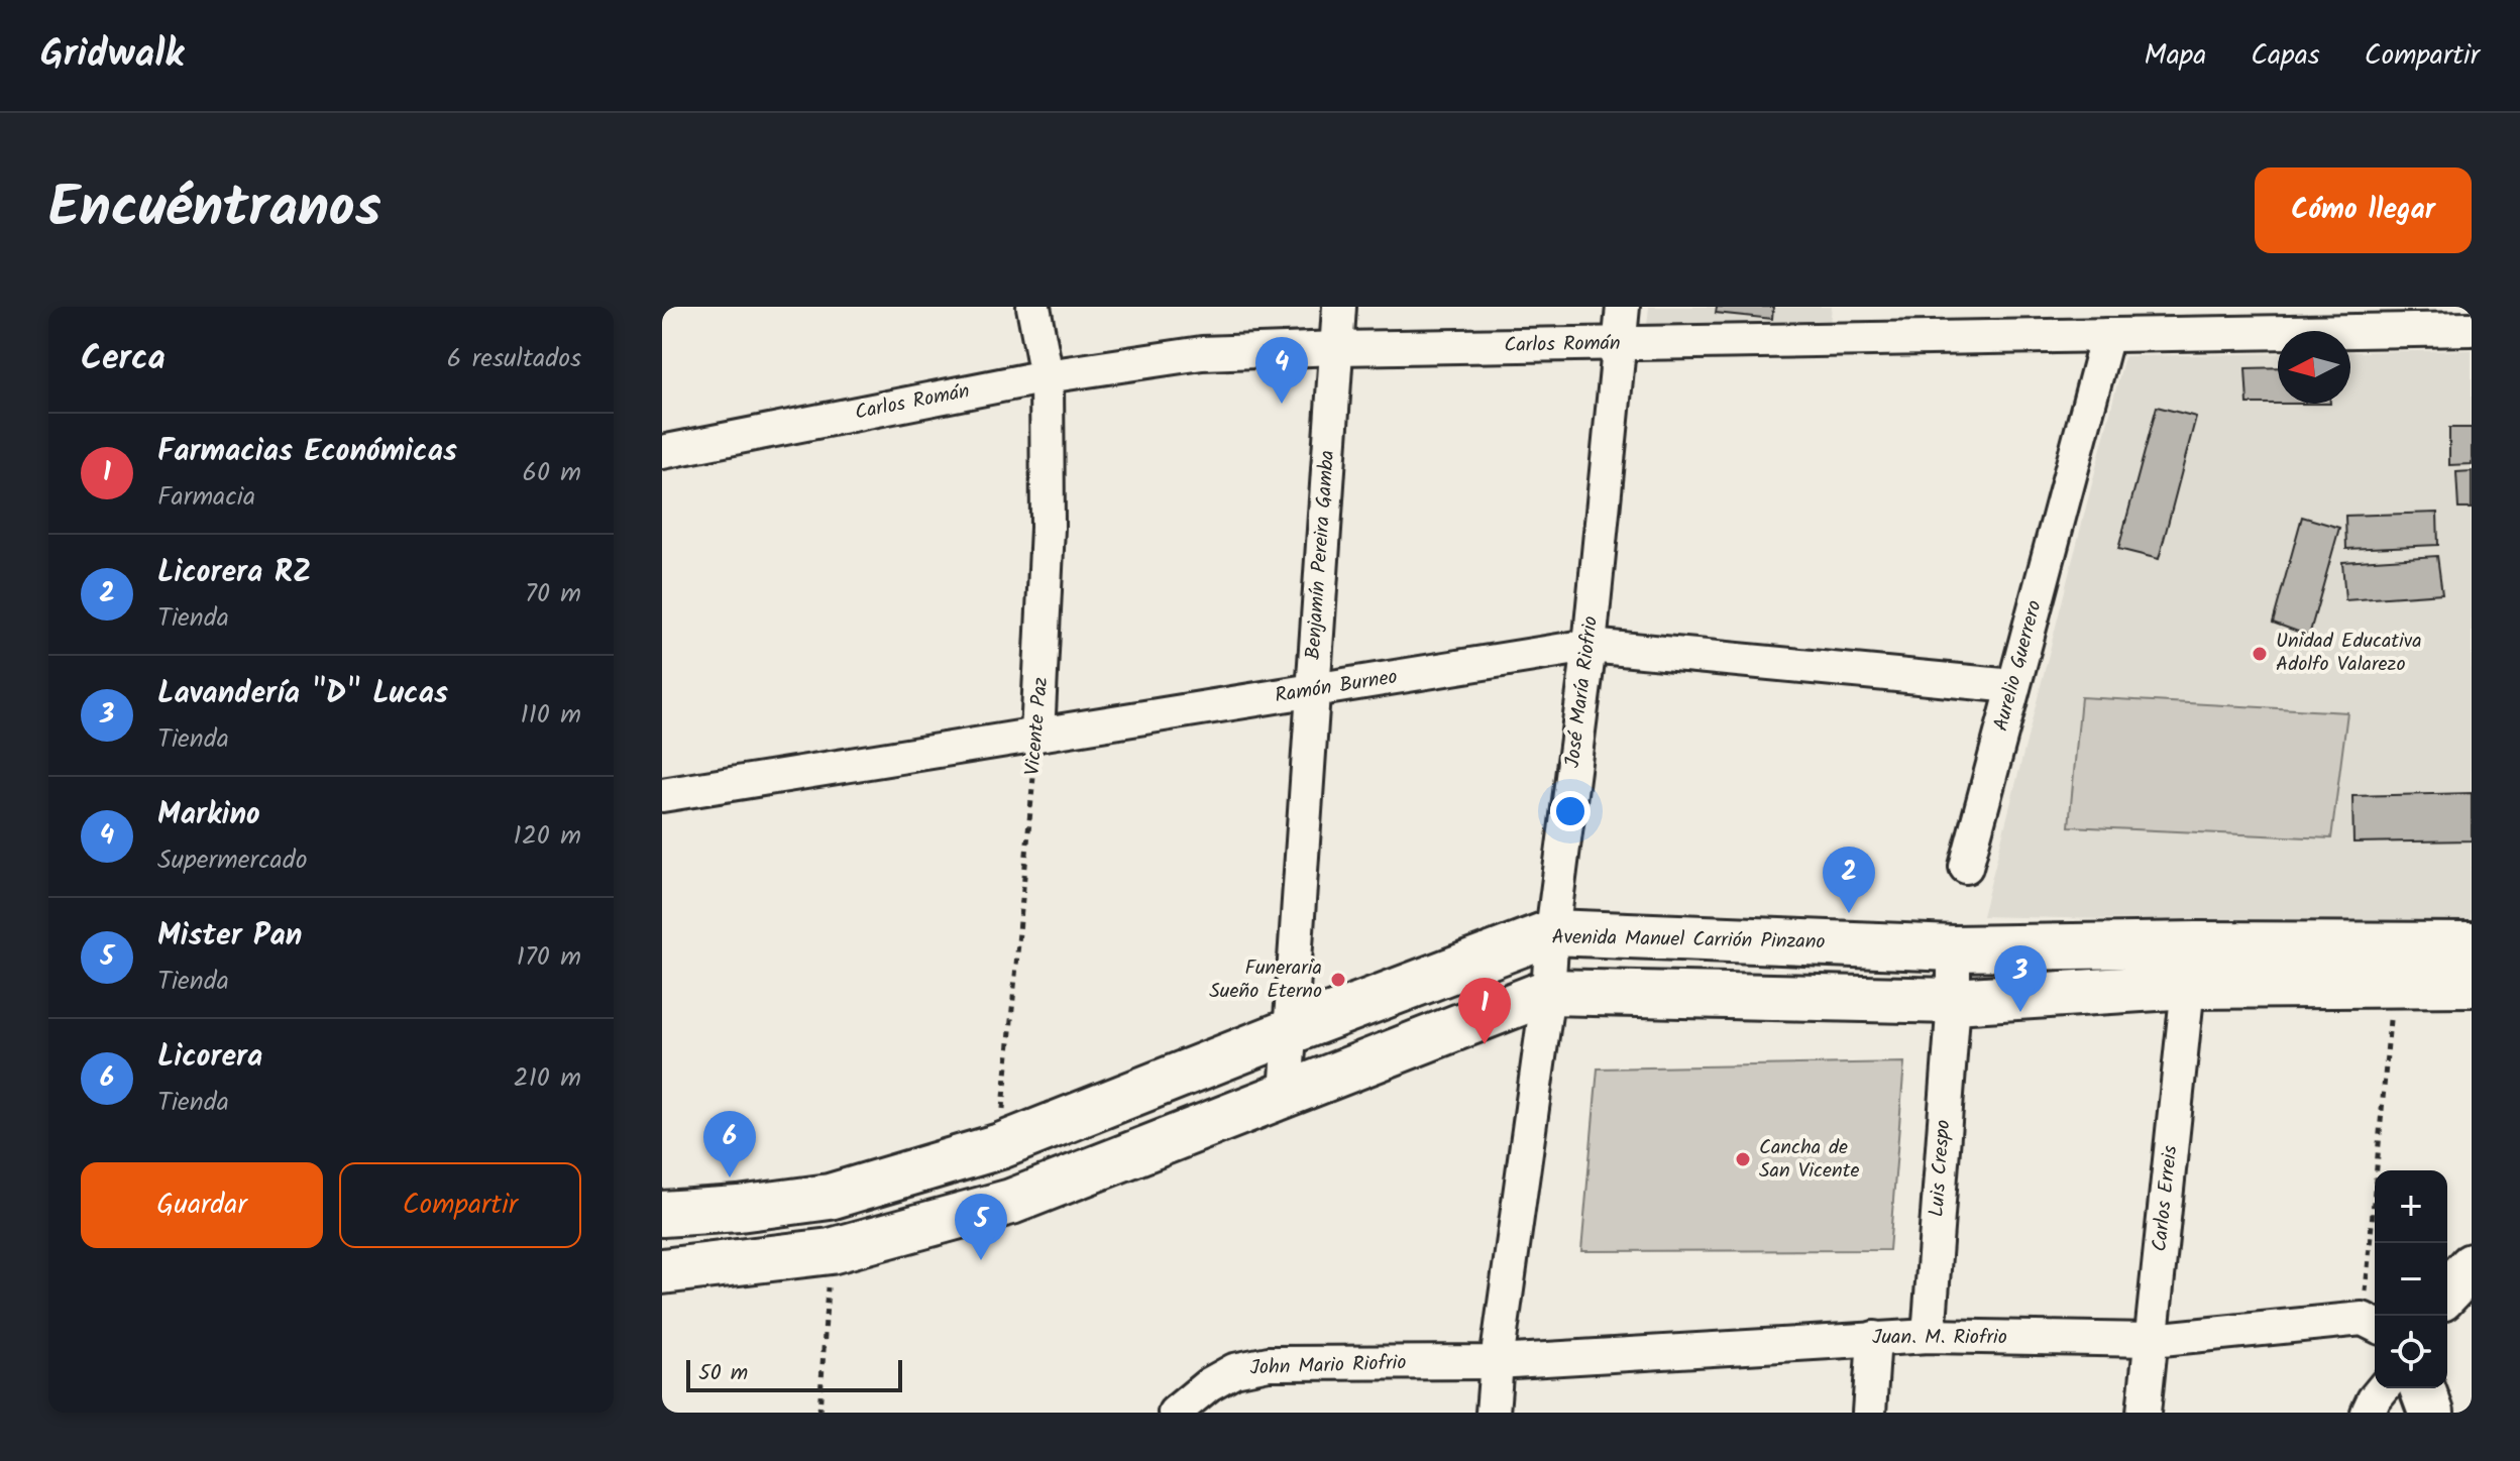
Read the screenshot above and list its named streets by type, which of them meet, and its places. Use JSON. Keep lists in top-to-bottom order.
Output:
{
  "streets": {
    "main road": ["Avenida Manuel Carrión Pinzano"],
    "street": [
      "Carlos Román",
      "Benjamín Pereira Gamba",
      "Aurelio Guerrero",
      "Ramón Burneo",
      "José María Riofrio",
      "Vicente Paz",
      "Luis Crespo",
      "Carlos Erreis",
      "Juan. M. Riofrio",
      "John Mario Riofrio"
    ]
  },
  "crossings": [
    ["Carlos Román", "Benjamín Pereira Gamba"],
    ["Carlos Román", "Aurelio Guerrero"],
    ["Carlos Román", "José María Riofrio"],
    ["Carlos Román", "Vicente Paz"],
    ["Benjamín Pereira Gamba", "Ramón Burneo"],
    ["Benjamín Pereira Gamba", "Avenida Manuel Carrión Pinzano"],
    ["Aurelio Guerrero", "Ramón Burneo"],
    ["Ramón Burneo", "José María Riofrio"],
    ["Ramón Burneo", "Vicente Paz"],
    ["José María Riofrio", "Avenida Manuel Carrión Pinzano"],
    ["José María Riofrio", "Juan. M. Riofrio"],
    ["José María Riofrio", "John Mario Riofrio"],
    ["Vicente Paz", "Avenida Manuel Carrión Pinzano"],
    ["Luis Crespo", "Juan. M. Riofrio"],
    ["Carlos Erreis", "Juan. M. Riofrio"],
    ["Juan. M. Riofrio", "John Mario Riofrio"]
  ],
  "places": ["Unidad Educativa Adolfo Valarezo", "Funeraria Sueño Eterno", "Cancha de San Vicente"],
  "scale_bar": "50 m",
  "north": "left",
  "page": {
    "header": "Gridwalk",
    "nav": ["Mapa", "Capas", "Compartir"],
    "title": "Encuéntranos",
    "buttons": [
      "Cómo llegar",
      ["Guardar", "Compartir"]
    ],
    "heading": ["Cerca", "6 resultados"],
    "pins": [
      "4",
      "2",
      "3",
      "1",
      "6",
      "5"
    ],
    "list": [
      {
        "mark": "1",
        "name": "Farmacias Económicas",
        "note": "Farmacia",
        "value": "60 m"
      },
      {
        "mark": "2",
        "name": "Licorera RZ",
        "note": "Tienda",
        "value": "70 m"
      },
      {
        "mark": "3",
        "name": "Lavandería \"D\" Lucas",
        "note": "Tienda",
        "value": "110 m"
      },
      {
        "mark": "4",
        "name": "Markino",
        "note": "Supermercado",
        "value": "120 m"
      },
      {
        "mark": "5",
        "name": "Mister Pan",
        "note": "Tienda",
        "value": "170 m"
      },
      {
        "mark": "6",
        "name": "Licorera",
        "note": "Tienda",
        "value": "210 m"
      }
    ],
    "map_buttons": ["+", "−"],
    "scale": "50 m"
  }
}
